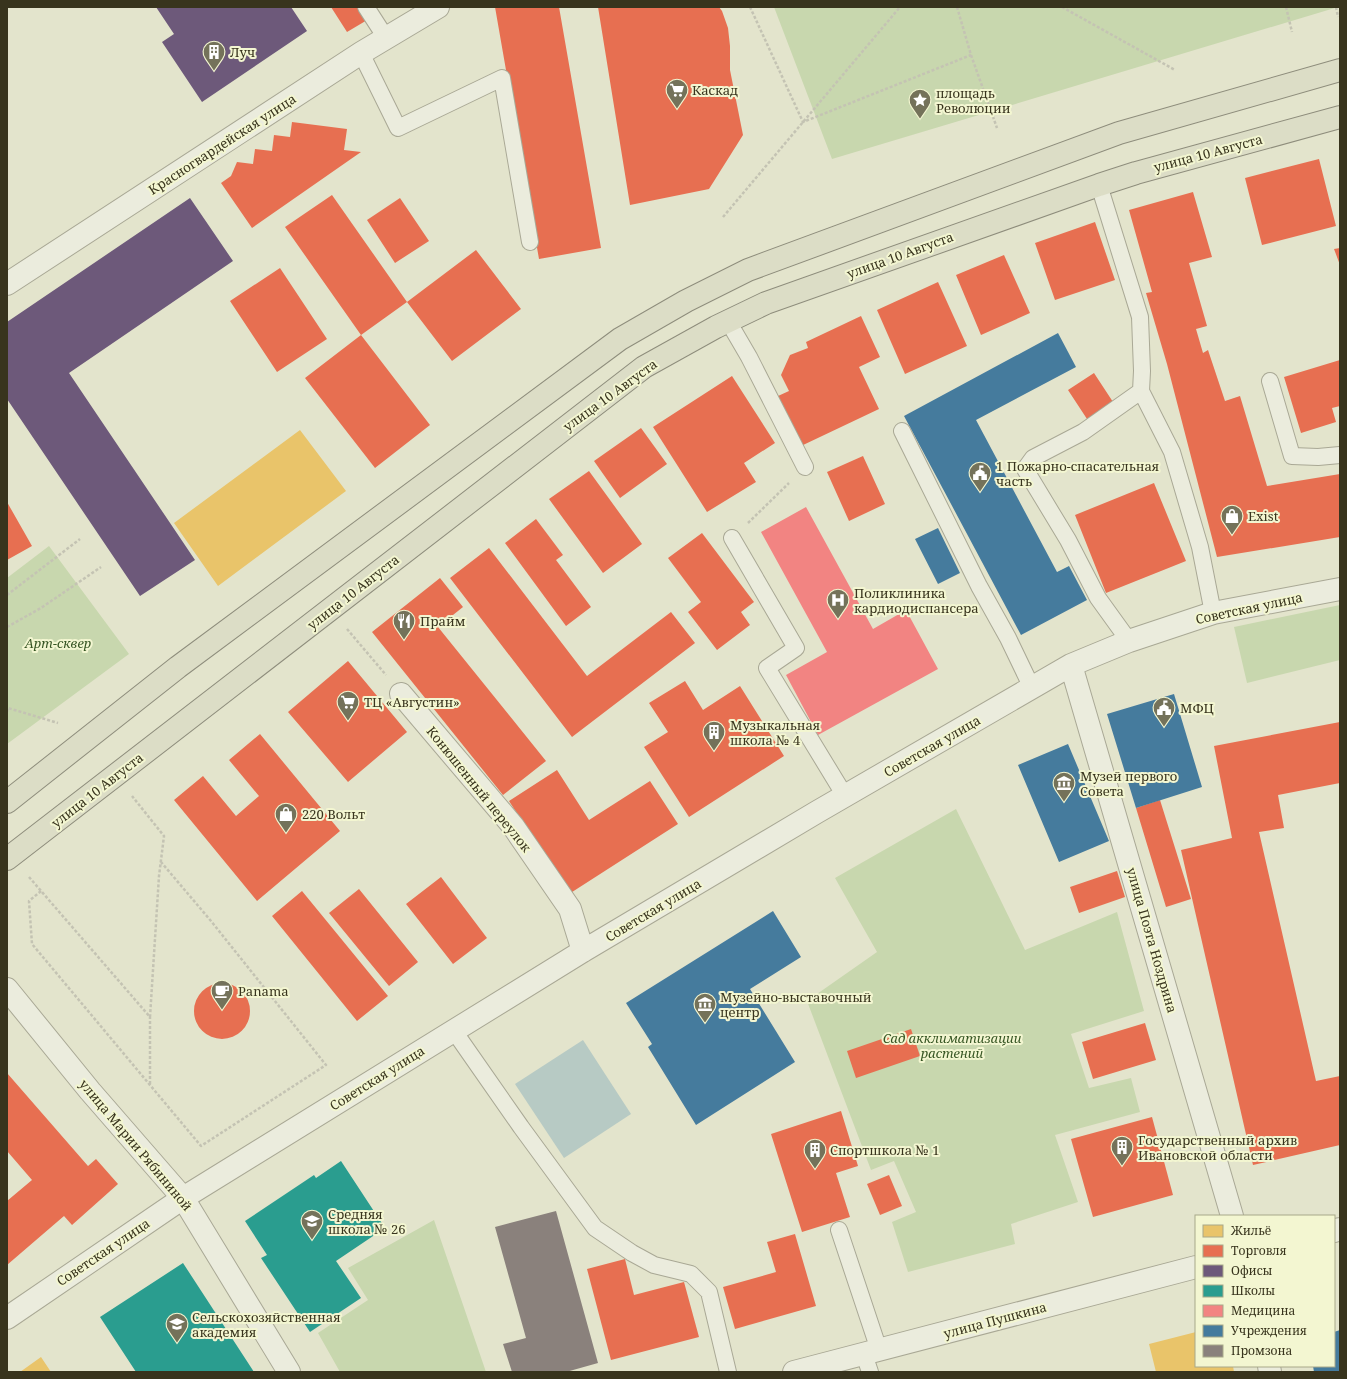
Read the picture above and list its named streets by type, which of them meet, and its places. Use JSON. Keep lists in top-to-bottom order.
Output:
{
  "streets": {
    "highway": ["улица 10 Августа"],
    "street": [
      "Красногвардейская улица",
      "Советская улица",
      "Конюшенный переулок",
      "улица Поэта Ноздрина",
      "улица Марии Рябининой",
      "улица Пушкина"
    ]
  },
  "crossings": [
    ["Советская улица", "Конюшенный переулок"],
    ["Советская улица", "улица Поэта Ноздрина"],
    ["Советская улица", "улица Марии Рябининой"]
  ],
  "parks": ["Арт-сквер", "Сад акклиматизации растений"],
  "places": {
    "building": [
      "Луч",
      "Музыкальная школа № 4",
      "Государственный архив Ивановской области",
      "Спортшкола № 1"
    ],
    "supermarket": ["Каскад", "ТЦ «Августин»"],
    "place": ["площадь Революции"],
    "public building": ["1 Пожарно-спасательная часть", "МФЦ"],
    "shop": ["Exist", "220 Вольт"],
    "hospital": ["Поликлиника кардиодиспансера"],
    "restaurant": ["Прайм"],
    "museum": ["Музей первого Совета", "Музейно-выставочный центр"],
    "cafe": ["Panama"],
    "school or university": ["Средняя школа № 26", "Сельскохозяйственная академия"]
  },
  "legend": [
    "Жильё",
    "Торговля",
    "Офисы",
    "Школы",
    "Медицина",
    "Учреждения",
    "Промзона"
  ]
}
